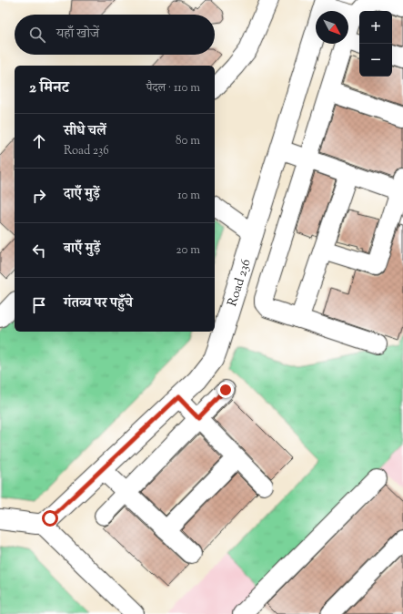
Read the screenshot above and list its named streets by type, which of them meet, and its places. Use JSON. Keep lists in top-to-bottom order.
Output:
{
  "streets": {
    "street": ["Road 236"]
  },
  "north": "bottom right",
  "page": {
    "map_buttons": ["+", "−"],
    "search": "यहाँ खोजें",
    "heading": ["2 मिनट", "पैदल · 110 m"],
    "list": [
      ["सीधे चलें", "Road 236", "80 m"],
      ["दाएँ मुड़ें", "10 m"],
      ["बाएँ मुड़ें", "20 m"],
      "गंतव्य पर पहुँचे"
    ]
  }
}
